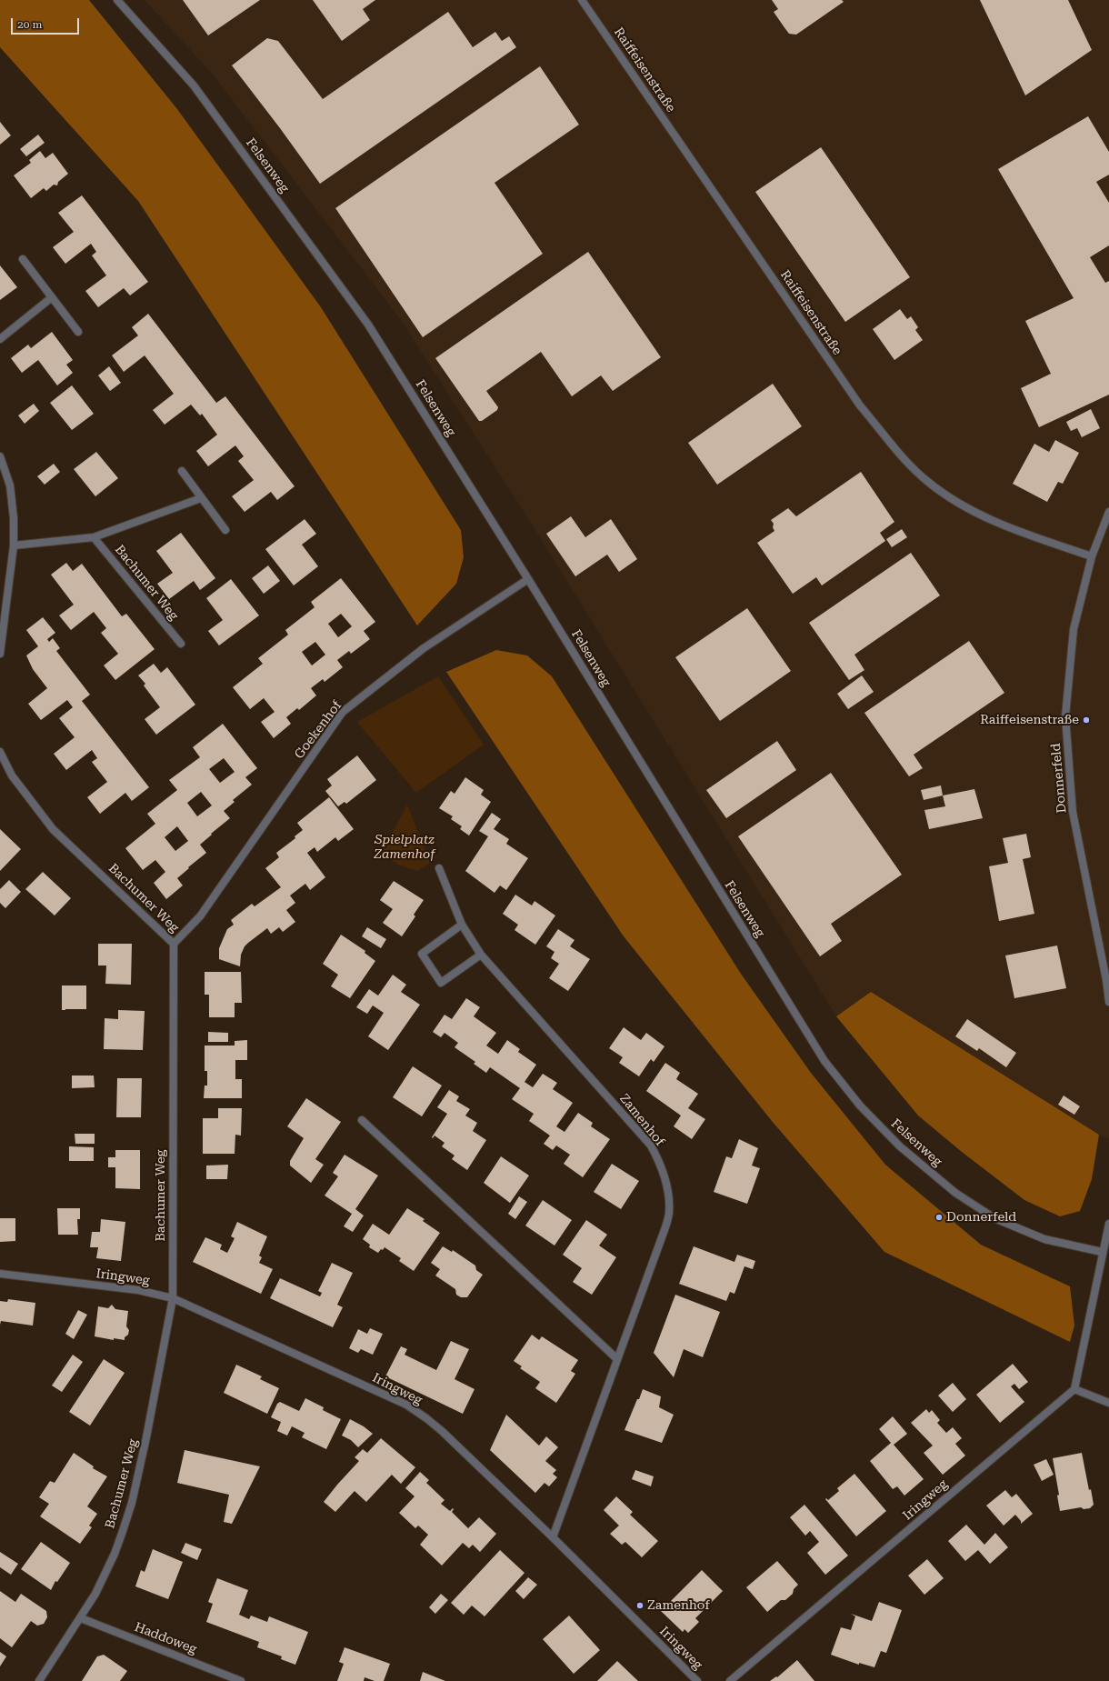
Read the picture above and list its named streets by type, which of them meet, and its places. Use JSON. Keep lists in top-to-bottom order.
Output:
{
  "streets": {
    "street": [
      "Raiffeisenstraße",
      "Felsenweg",
      "Bachumer Weg",
      "Goekenhof",
      "Donnerfeld",
      "Zamenhof",
      "Iringweg",
      "Haddoweg"
    ]
  },
  "crossings": [
    ["Raiffeisenstraße", "Donnerfeld"],
    ["Felsenweg", "Goekenhof"],
    ["Bachumer Weg", "Goekenhof"],
    ["Bachumer Weg", "Iringweg"],
    ["Bachumer Weg", "Haddoweg"],
    ["Zamenhof", "Iringweg"]
  ],
  "parks": ["Spielplatz Zamenhof"],
  "places": ["Raiffeisenstraße", "Donnerfeld", "Zamenhof"],
  "scale_bar": "20 m"
}
